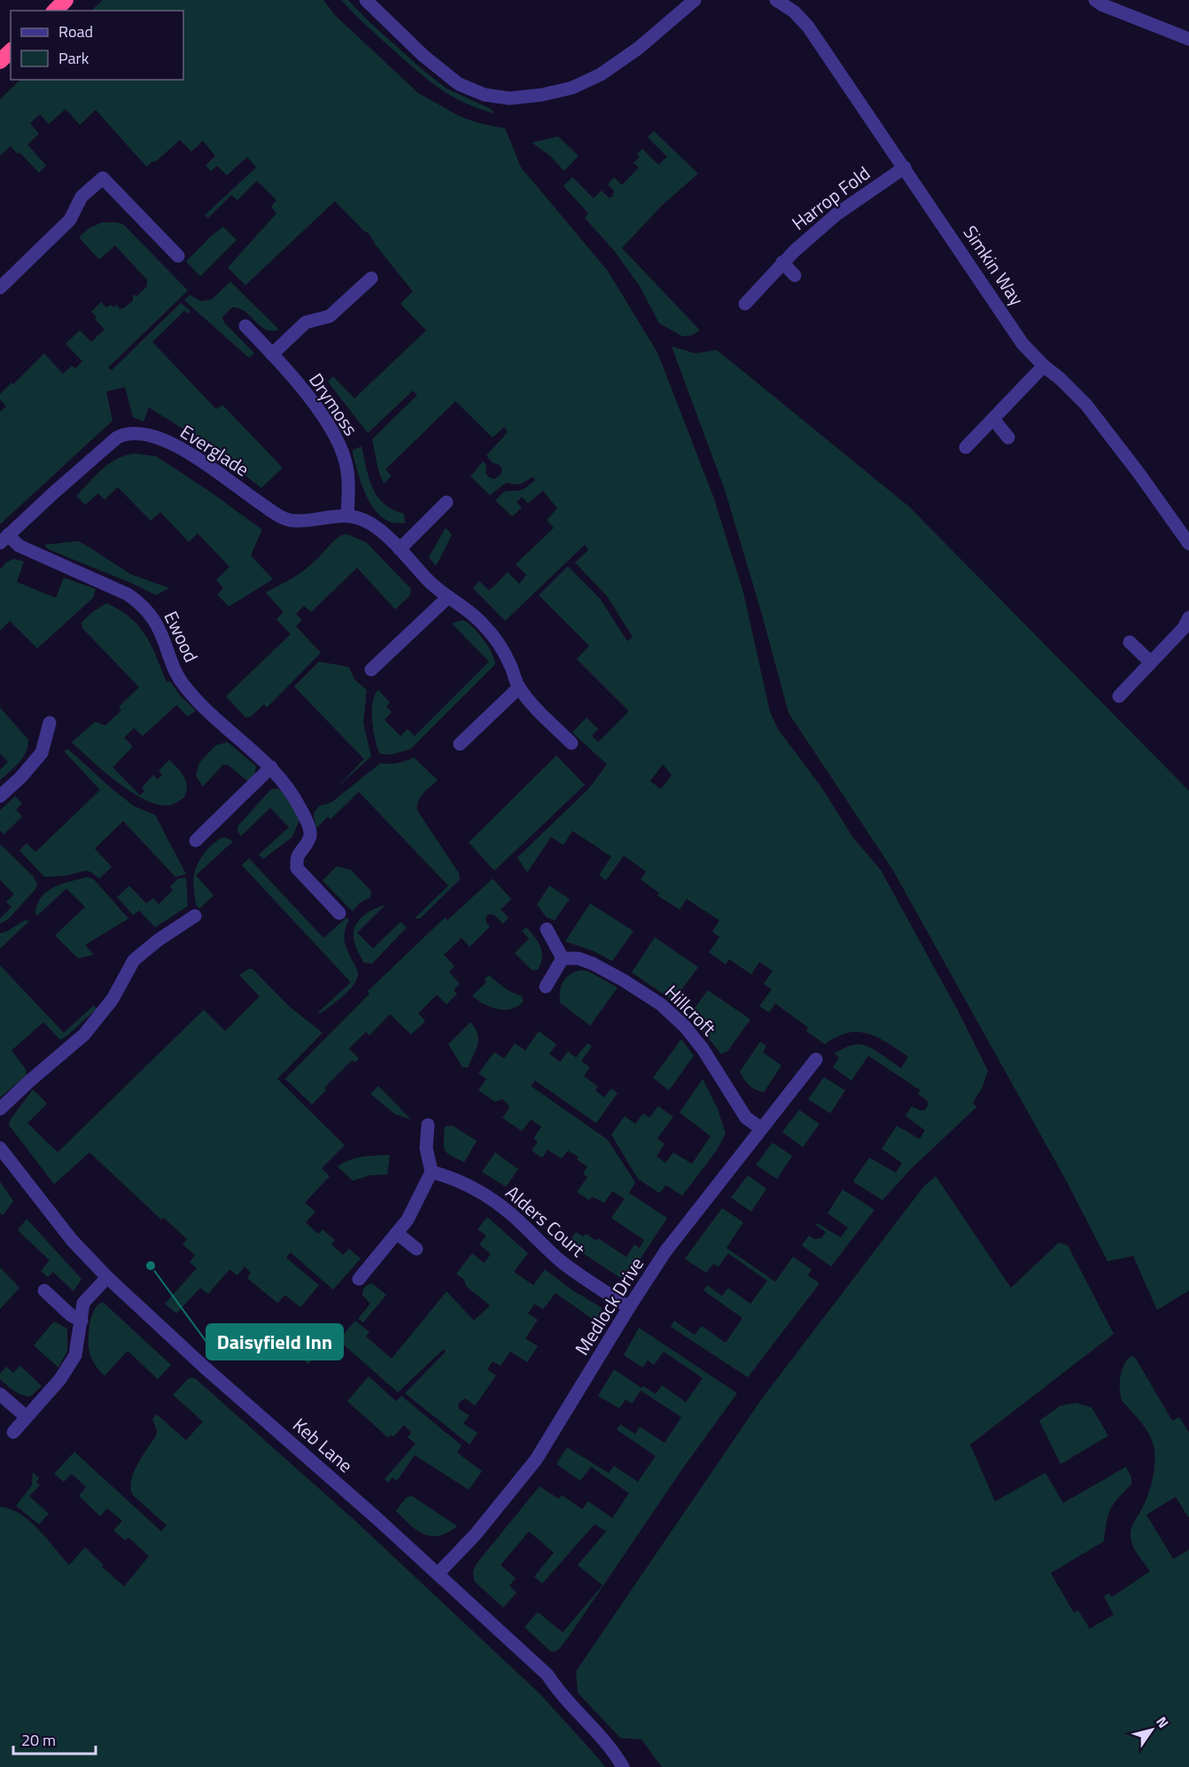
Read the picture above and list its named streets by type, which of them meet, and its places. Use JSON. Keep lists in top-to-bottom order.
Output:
{
  "streets": {
    "street": [
      "Harrop Fold",
      "Simkin Way",
      "Drymoss",
      "Everglade",
      "Ewood",
      "Hillcroft",
      "Alders Court",
      "Medlock Drive",
      "Keb Lane"
    ]
  },
  "crossings": [
    ["Harrop Fold", "Simkin Way"],
    ["Drymoss", "Everglade"],
    ["Everglade", "Ewood"],
    ["Hillcroft", "Medlock Drive"],
    ["Alders Court", "Medlock Drive"],
    ["Medlock Drive", "Keb Lane"]
  ],
  "places": ["Daisyfield Inn"],
  "legend": ["Road", "Park"],
  "scale_bar": "20 m",
  "north": "top right"
}
